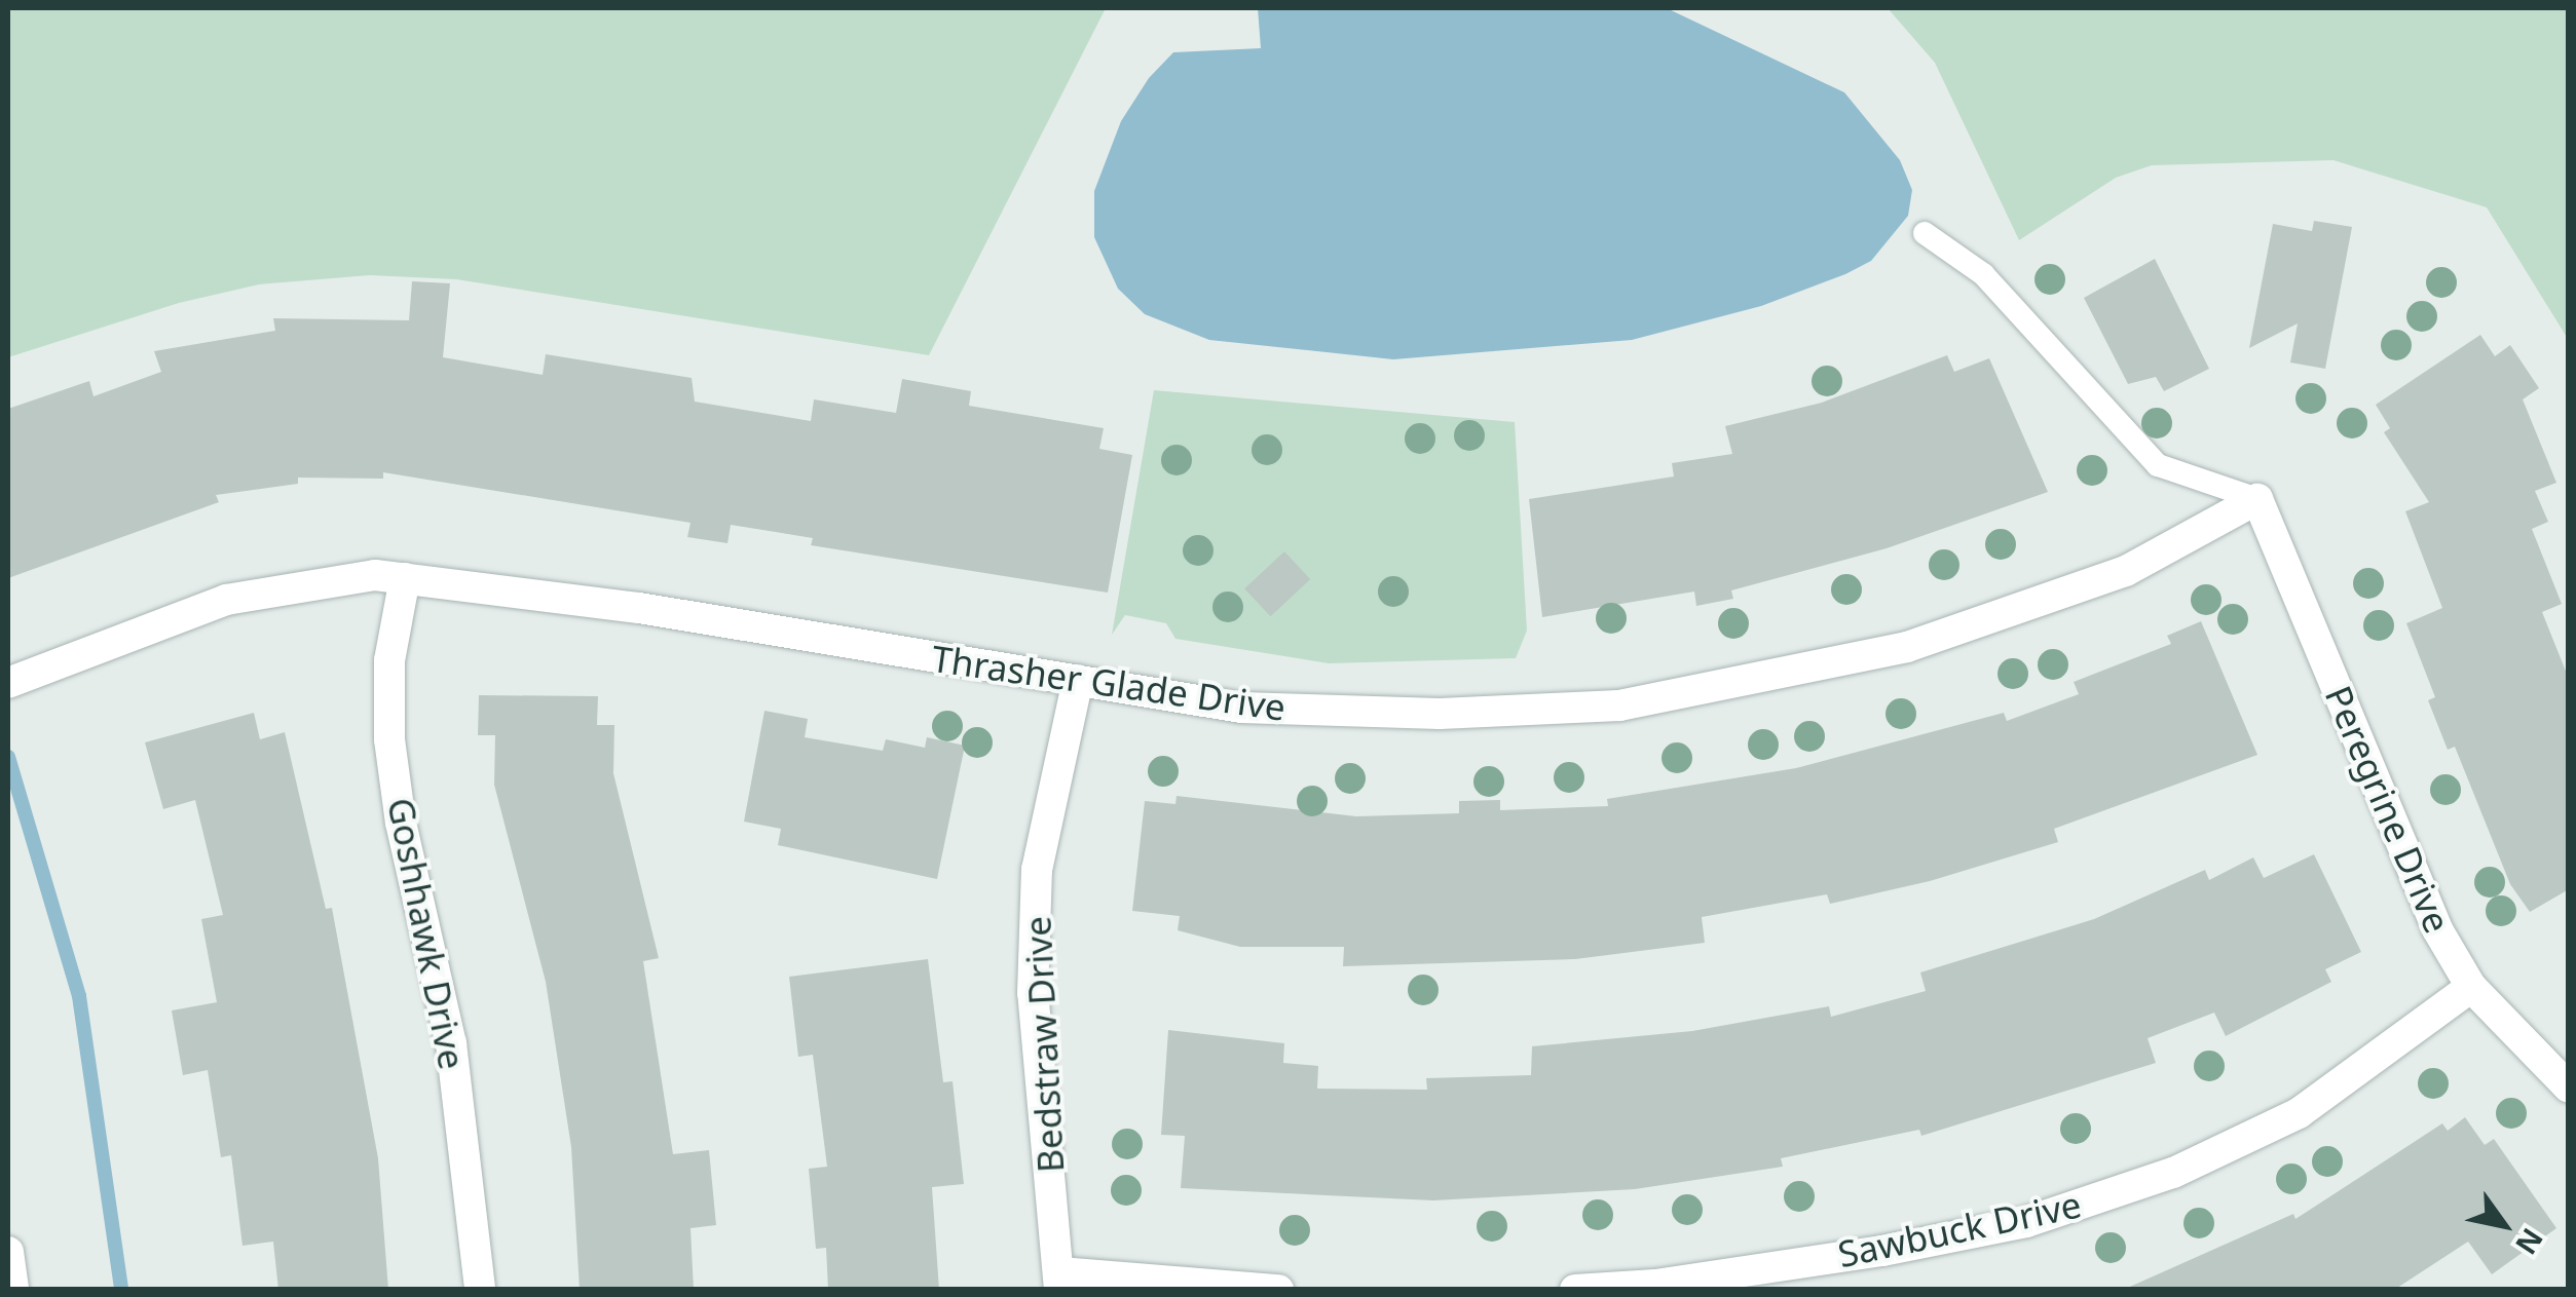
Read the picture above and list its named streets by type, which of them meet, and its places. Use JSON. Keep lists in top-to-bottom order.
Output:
{
  "streets": {
    "street": [
      "Thrasher Glade Drive",
      "Peregrine Drive",
      "Goshhawk Drive",
      "Bedstraw Drive",
      "Sawbuck Drive"
    ]
  },
  "crossings": [
    ["Thrasher Glade Drive", "Peregrine Drive"],
    ["Thrasher Glade Drive", "Goshhawk Drive"],
    ["Thrasher Glade Drive", "Bedstraw Drive"],
    ["Peregrine Drive", "Sawbuck Drive"]
  ],
  "north": "bottom right"
}
